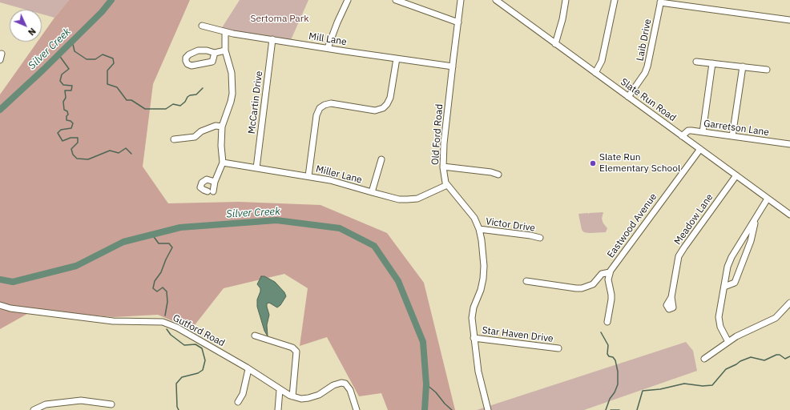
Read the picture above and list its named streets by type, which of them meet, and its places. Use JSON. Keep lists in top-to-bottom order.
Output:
{
  "streets": {
    "street": [
      "Mill Lane",
      "Laib Drive",
      "Slate Run Road",
      "McCartin Drive",
      "Garretson Lane",
      "Old Ford Road",
      "Miller Lane",
      "Meadow Lane",
      "Victor Drive",
      "Eastwood Avenue",
      "Gutford Road",
      "Star Haven Drive"
    ]
  },
  "crossings": [
    ["Mill Lane", "McCartin Drive"],
    ["Mill Lane", "Old Ford Road"],
    ["Laib Drive", "Slate Run Road"],
    ["Slate Run Road", "Garretson Lane"],
    ["Slate Run Road", "Meadow Lane"],
    ["Slate Run Road", "Eastwood Avenue"],
    ["McCartin Drive", "Miller Lane"],
    ["Old Ford Road", "Miller Lane"],
    ["Old Ford Road", "Victor Drive"],
    ["Old Ford Road", "Star Haven Drive"]
  ],
  "water": ["Silver Creek"],
  "parks": ["Sertoma Park"],
  "places": ["Slate Run Elementary School"],
  "north": "bottom right"
}
